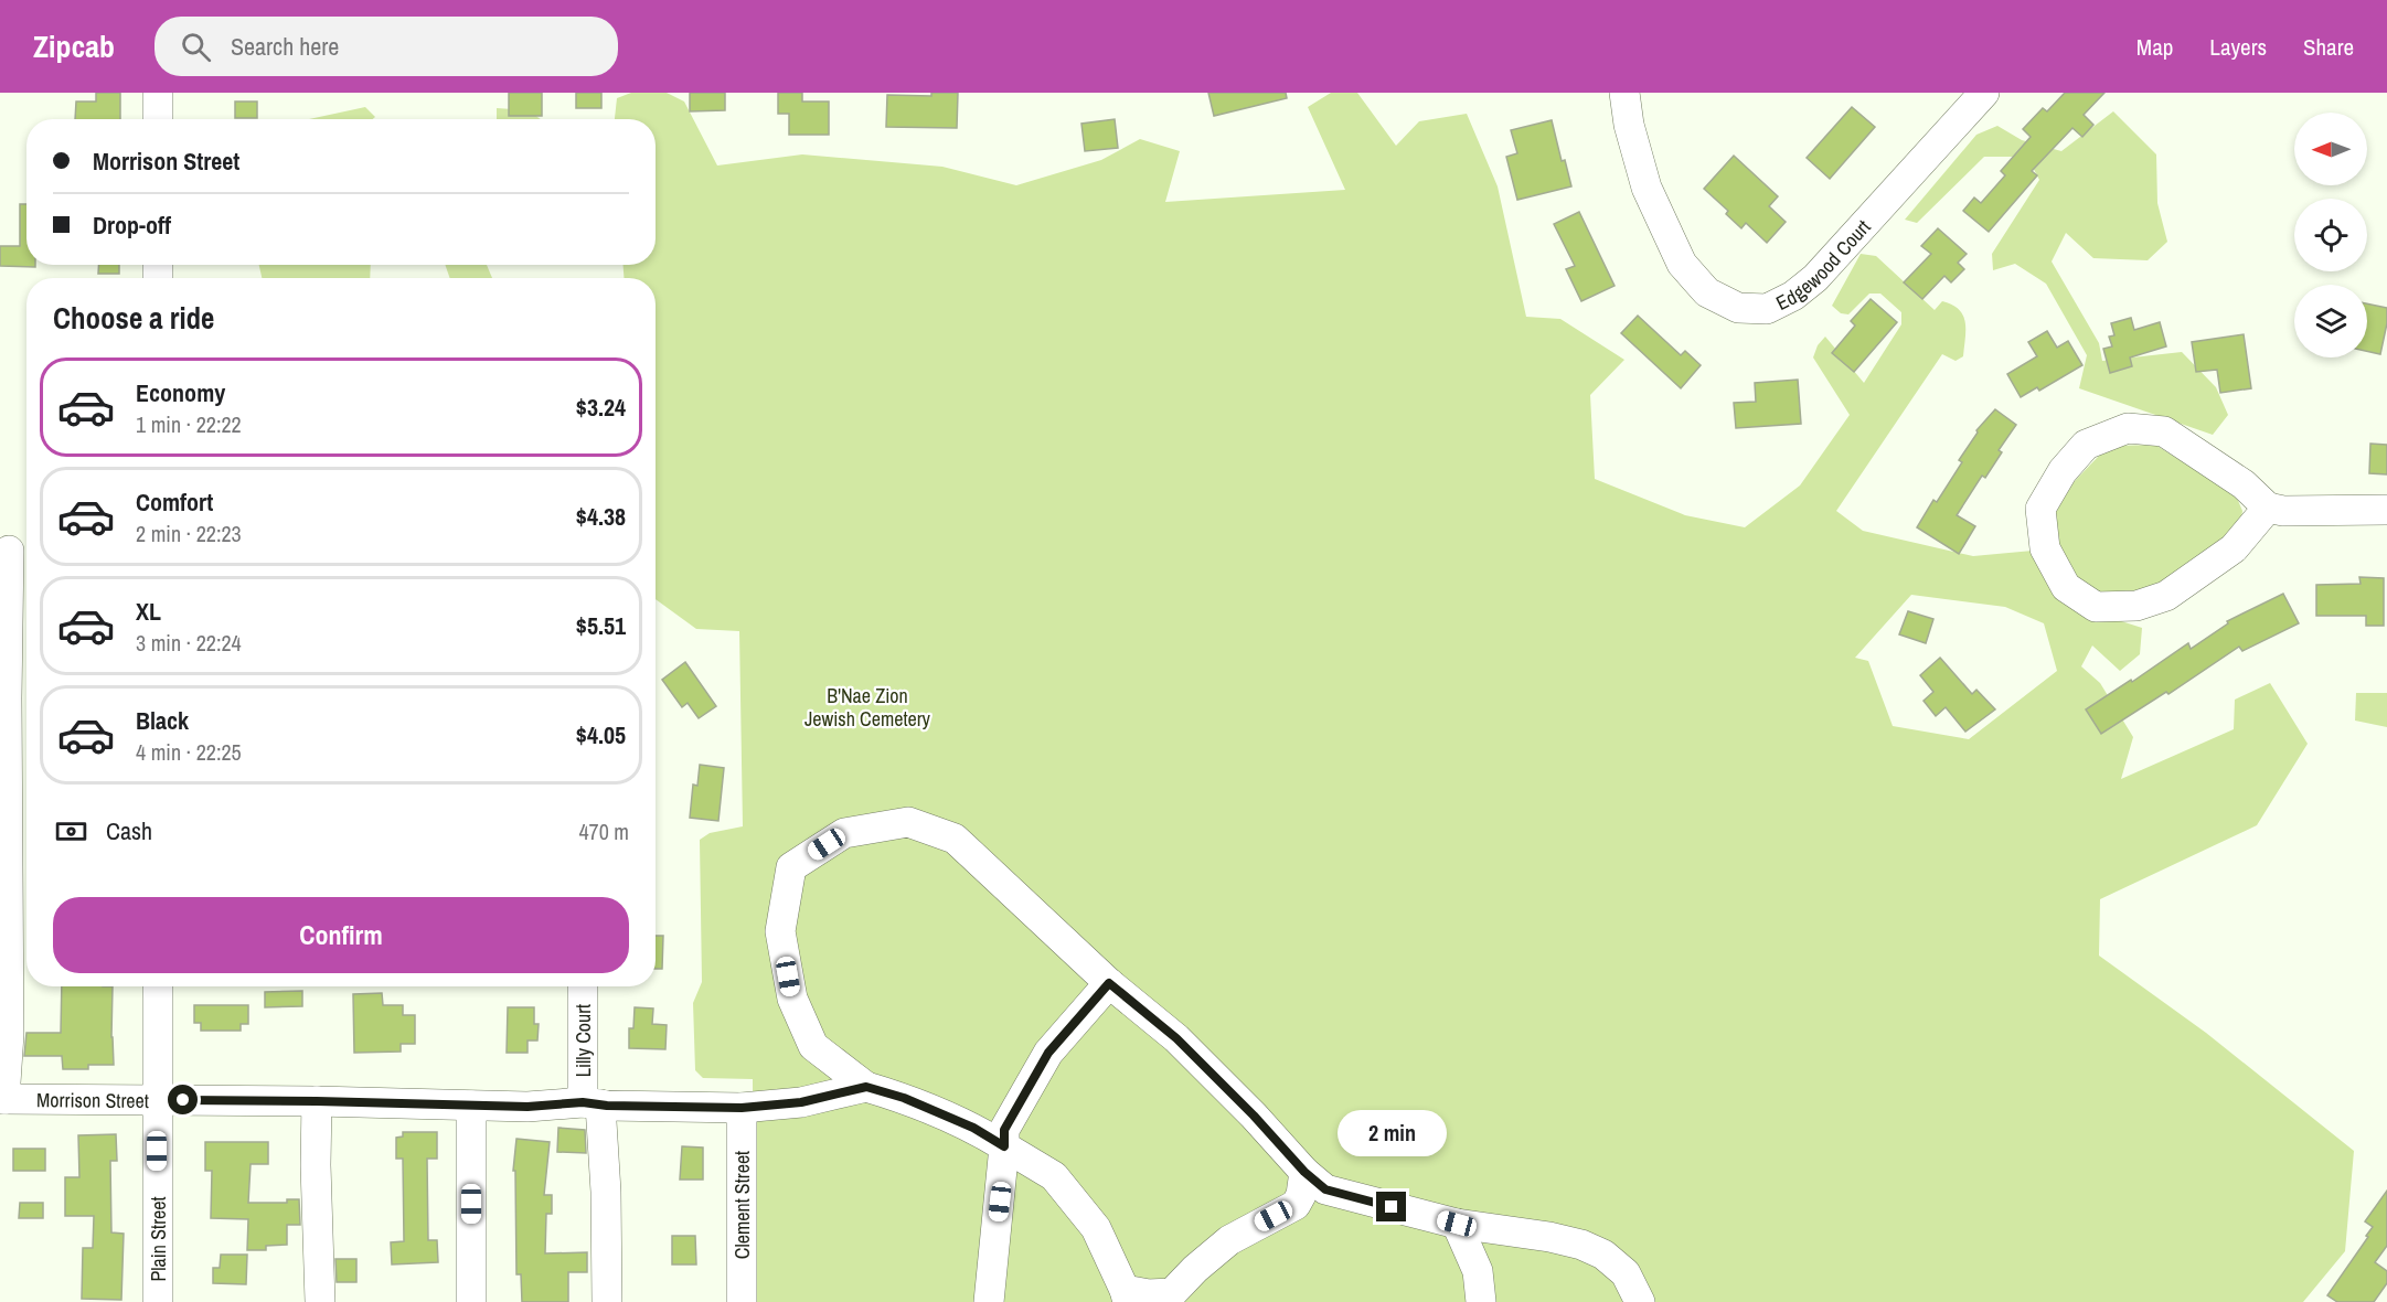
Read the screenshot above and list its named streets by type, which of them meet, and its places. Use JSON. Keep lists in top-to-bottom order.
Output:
{
  "streets": {
    "street": [
      "Edgewood Court",
      "Lilly Court",
      "Morrison Street",
      "Clement Street",
      "Plain Street"
    ]
  },
  "crossings": [
    ["Lilly Court", "Morrison Street"],
    ["Morrison Street", "Clement Street"],
    ["Morrison Street", "Plain Street"]
  ],
  "parks": ["B'Nae Zion Jewish Cemetery"],
  "north": "left",
  "page": {
    "header": "Zipcab",
    "search": "Search here",
    "nav": ["Map", "Layers", "Share"],
    "banner": ["Morrison Street", "Drop-off"],
    "heading": "Choose a ride",
    "list": [
      {
        "name": "Economy",
        "note": "1 min · 22:22",
        "value": "$3.24"
      },
      {
        "name": "Comfort",
        "note": "2 min · 22:23",
        "value": "$4.38"
      },
      {
        "name": "XL",
        "note": "3 min · 22:24",
        "value": "$5.51"
      },
      {
        "name": "Black",
        "note": "4 min · 22:25",
        "value": "$4.05"
      }
    ],
    "pay": ["Cash", "470 m"],
    "buttons": "Confirm",
    "bubble": "2 min"
  }
}
